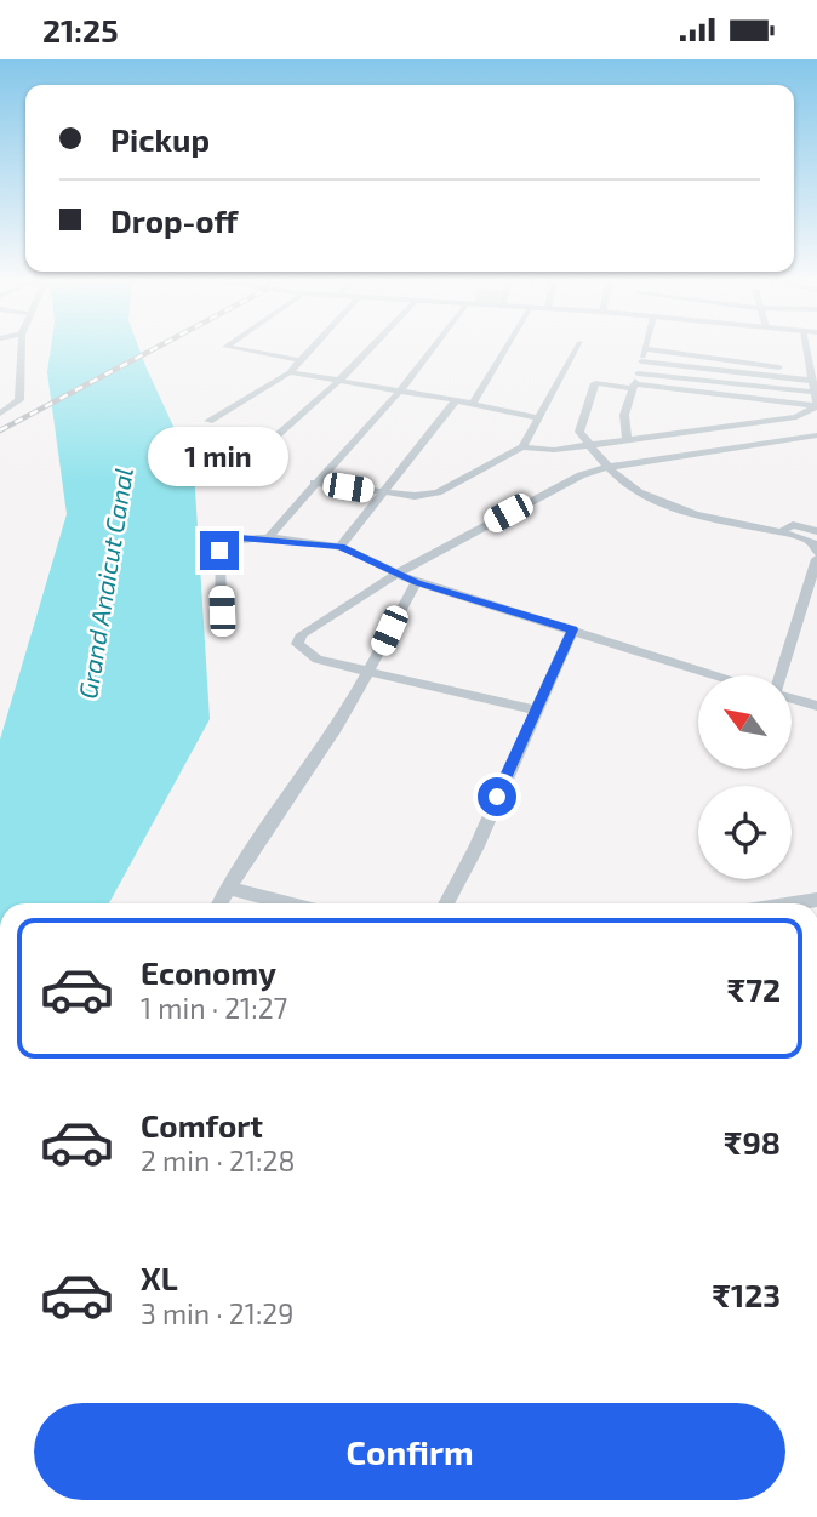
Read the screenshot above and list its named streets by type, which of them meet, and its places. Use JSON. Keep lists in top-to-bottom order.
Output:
{
  "water": ["Grand Anaicut Canal"],
  "north": "top left",
  "page": {
    "status": "21:25",
    "banner": ["Pickup", "Drop-off"],
    "bubble": "1 min",
    "list": [
      {
        "name": "Economy",
        "note": "1 min · 21:27",
        "value": "₹72"
      },
      {
        "name": "Comfort",
        "note": "2 min · 21:28",
        "value": "₹98"
      },
      {
        "name": "XL",
        "note": "3 min · 21:29",
        "value": "₹123"
      }
    ],
    "buttons": "Confirm"
  }
}
